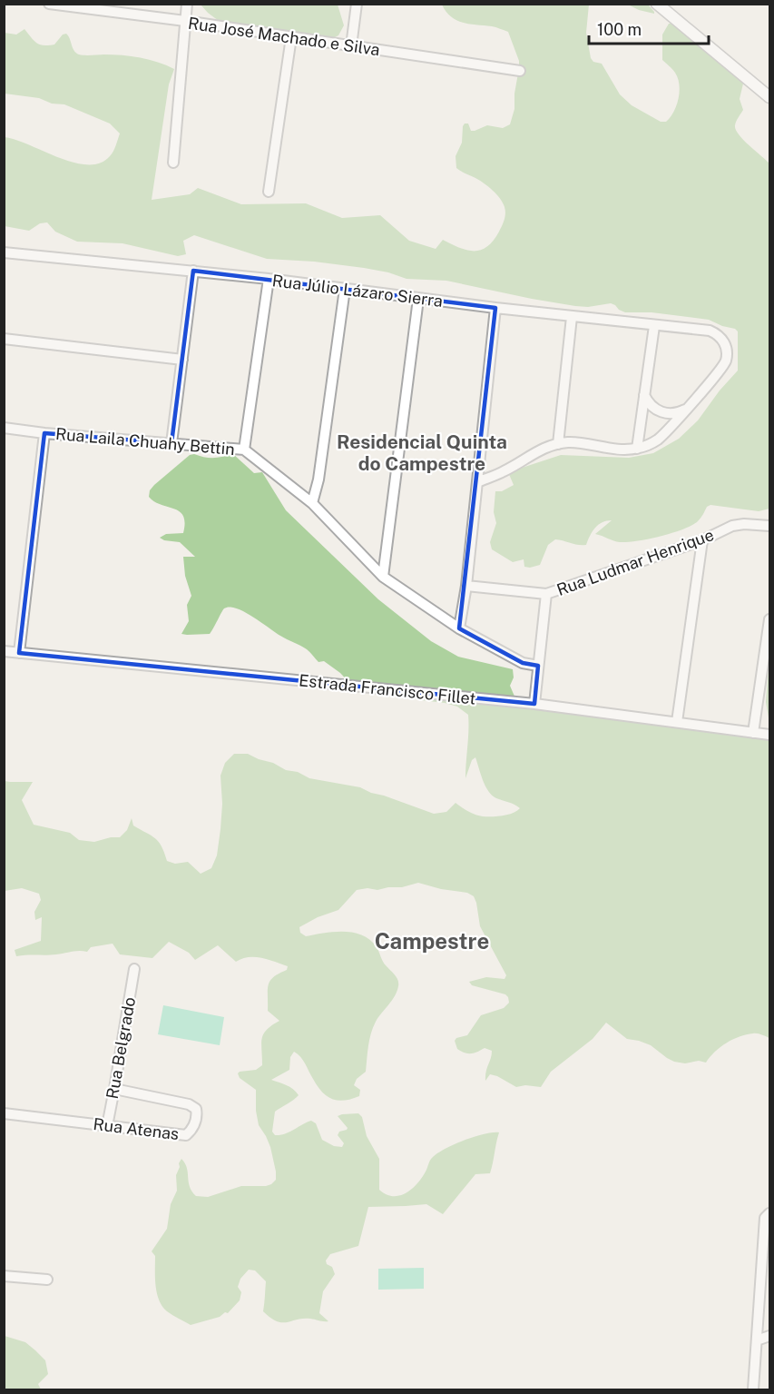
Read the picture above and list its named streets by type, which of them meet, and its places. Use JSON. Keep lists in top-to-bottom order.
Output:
{
  "streets": {
    "street": [
      "Rua José Machado e Silva",
      "Rua Júlio Lázaro Sierra",
      "Rua Laila Chuahy Bettin",
      "Rua Ludmar Henrique",
      "Estrada Francisco Fillet",
      "Rua Belgrado",
      "Rua Atenas"
    ]
  },
  "crossings": [
    ["Rua Belgrado", "Rua Atenas"]
  ],
  "districts": ["Residencial Quinta do Campestre", "Campestre"],
  "scale_bar": "100 m"
}
